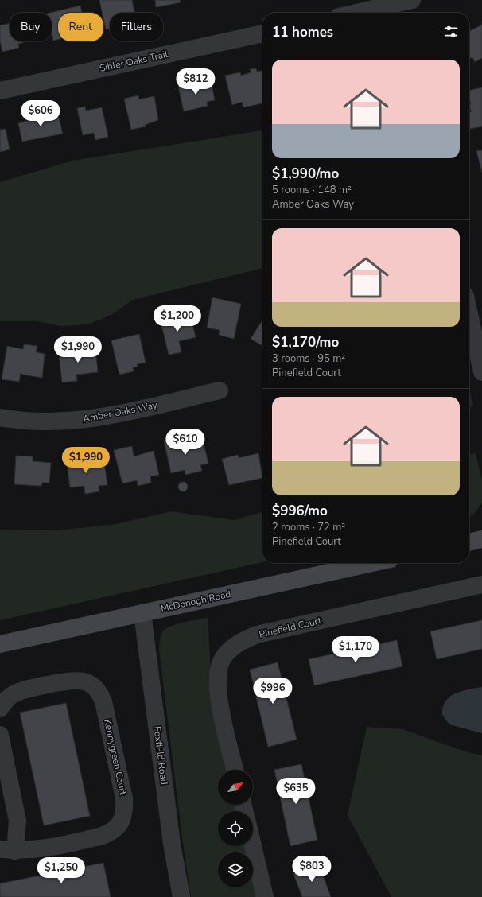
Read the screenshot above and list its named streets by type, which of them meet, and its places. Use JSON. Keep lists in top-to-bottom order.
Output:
{
  "streets": {
    "main road": ["McDonogh Road"],
    "street": [
      "Sihler Oaks Trail",
      "Amber Oaks Way",
      "Pinefield Court",
      "Foxfield Road",
      "Kennygreen Court"
    ]
  },
  "crossings": [
    ["McDonogh Road", "Foxfield Road"]
  ],
  "north": "top right",
  "page": {
    "chip": ["Buy", "Rent", "Filters"],
    "heading": "11 homes",
    "list": [
      {
        "name": "$1,990/mo",
        "note": "5 rooms · 148 m² · Amber Oaks Way"
      },
      {
        "name": "$1,170/mo",
        "note": "3 rooms · 95 m² · Pinefield Court"
      },
      {
        "name": "$996/mo",
        "note": "2 rooms · 72 m² · Pinefield Court"
      }
    ],
    "price": [
      "$812",
      "$606",
      "$1,200",
      "$1,990",
      "$610",
      "$1,990",
      "$1,170",
      "$996",
      "$635",
      "$803",
      "$1,250"
    ]
  }
}
